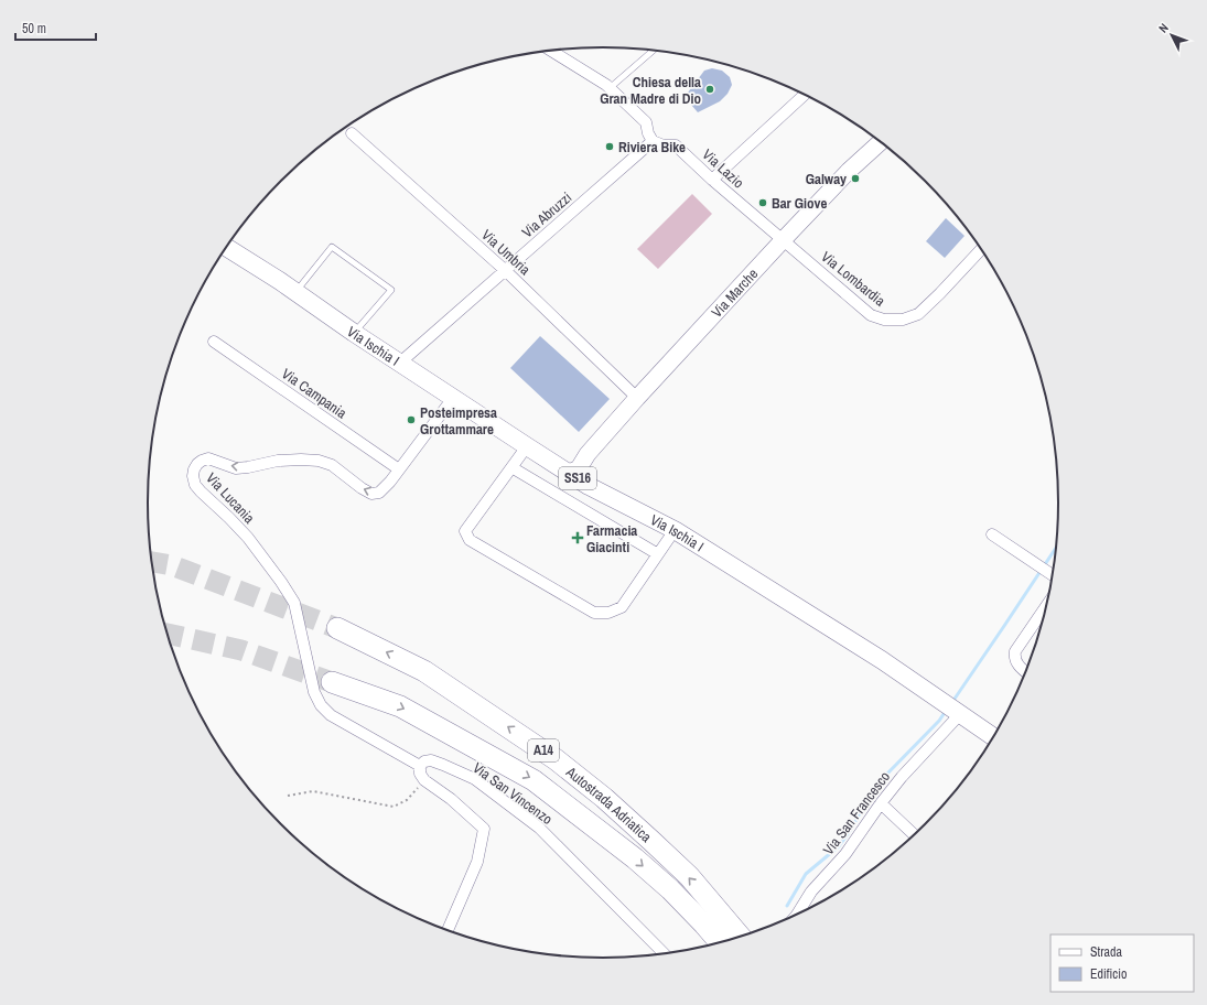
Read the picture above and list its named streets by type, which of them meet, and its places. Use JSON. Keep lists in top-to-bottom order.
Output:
{
  "streets": {
    "highway": ["A14", "Autostrada Adriatica"],
    "main road": ["Via Ischia I", "SS16"],
    "street": [
      "Via Lazio",
      "Via Abruzzi",
      "Via Umbria",
      "Via Lombardia",
      "Via Marche",
      "Via Campania",
      "Via Lucania",
      "Via San Vincenzo",
      "Via San Francesco"
    ]
  },
  "crossings": [
    ["Via Lazio", "Via Abruzzi"],
    ["Via Lazio", "Via Lombardia"],
    ["Via Lazio", "Via Marche"],
    ["Via Abruzzi", "Via Umbria"],
    ["Via Abruzzi", "Via Ischia I"],
    ["Via Umbria", "Via Marche"],
    ["Via Lombardia", "Via Marche"],
    ["Via Marche", "Via Ischia I"],
    ["Via Ischia I", "Via Lucania"],
    ["Via Ischia I", "Via San Francesco"],
    ["Via Campania", "Via Lucania"],
    ["Via Lucania", "Via San Vincenzo"]
  ],
  "places": {
    "other": [
      "Chiesa della Gran Madre di Dio",
      "Riviera Bike",
      "Galway",
      "Bar Giove",
      "Posteimpresa Grottammare"
    ],
    "health": ["Farmacia Giacinti"]
  },
  "legend": ["Strada", "Edificio"],
  "scale_bar": "50 m",
  "north": "top left"
}
